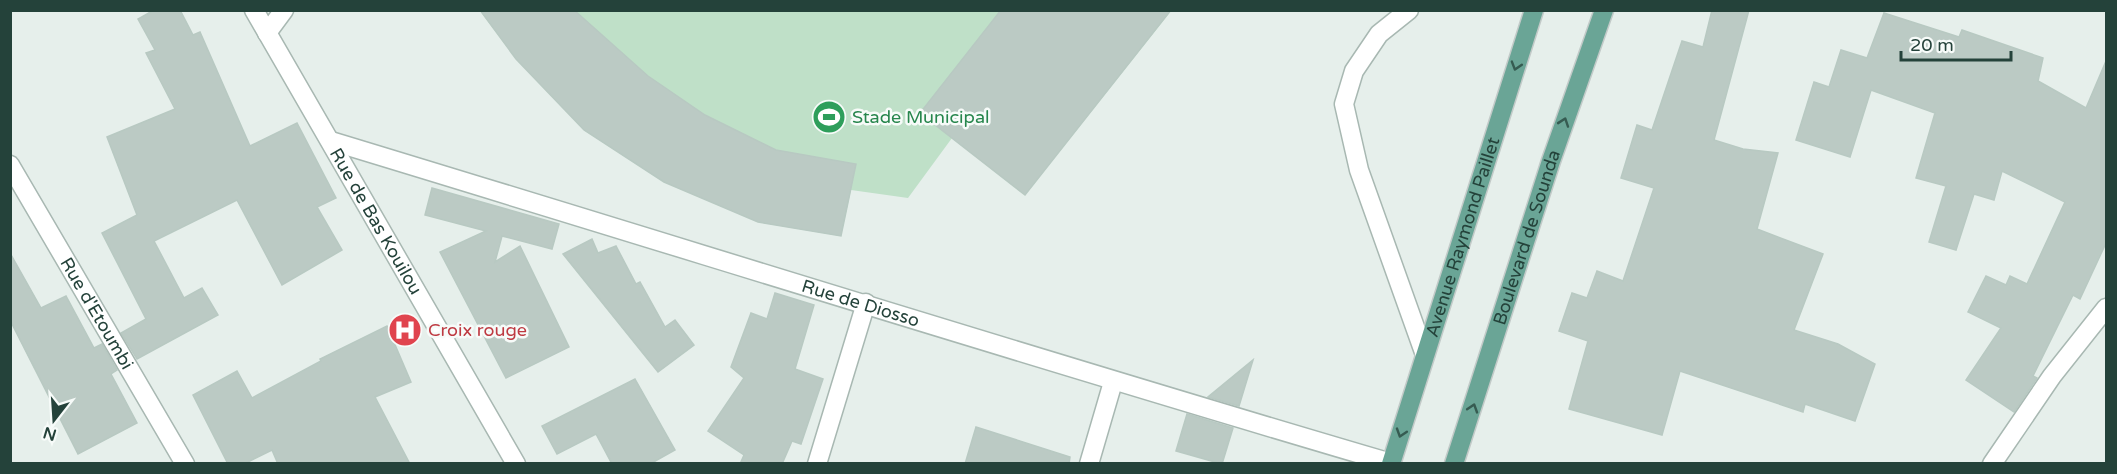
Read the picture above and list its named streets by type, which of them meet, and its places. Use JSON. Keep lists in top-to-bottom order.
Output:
{
  "streets": {
    "main road": ["Boulevard de Sounda", "Avenue Raymond Paillet"],
    "street": ["Rue de Bas Kouilou", "Rue de Diosso", "Rue d'Etoumbi"]
  },
  "crossings": [
    ["Rue de Bas Kouilou", "Rue de Diosso"],
    ["Avenue Raymond Paillet", "Rue de Diosso"]
  ],
  "one_way": ["Boulevard de Sounda", "Avenue Raymond Paillet"],
  "places": {
    "sports": ["Stade Municipal"],
    "hospital": ["Croix rouge"]
  },
  "scale_bar": "20 m",
  "north": "bottom"
}
